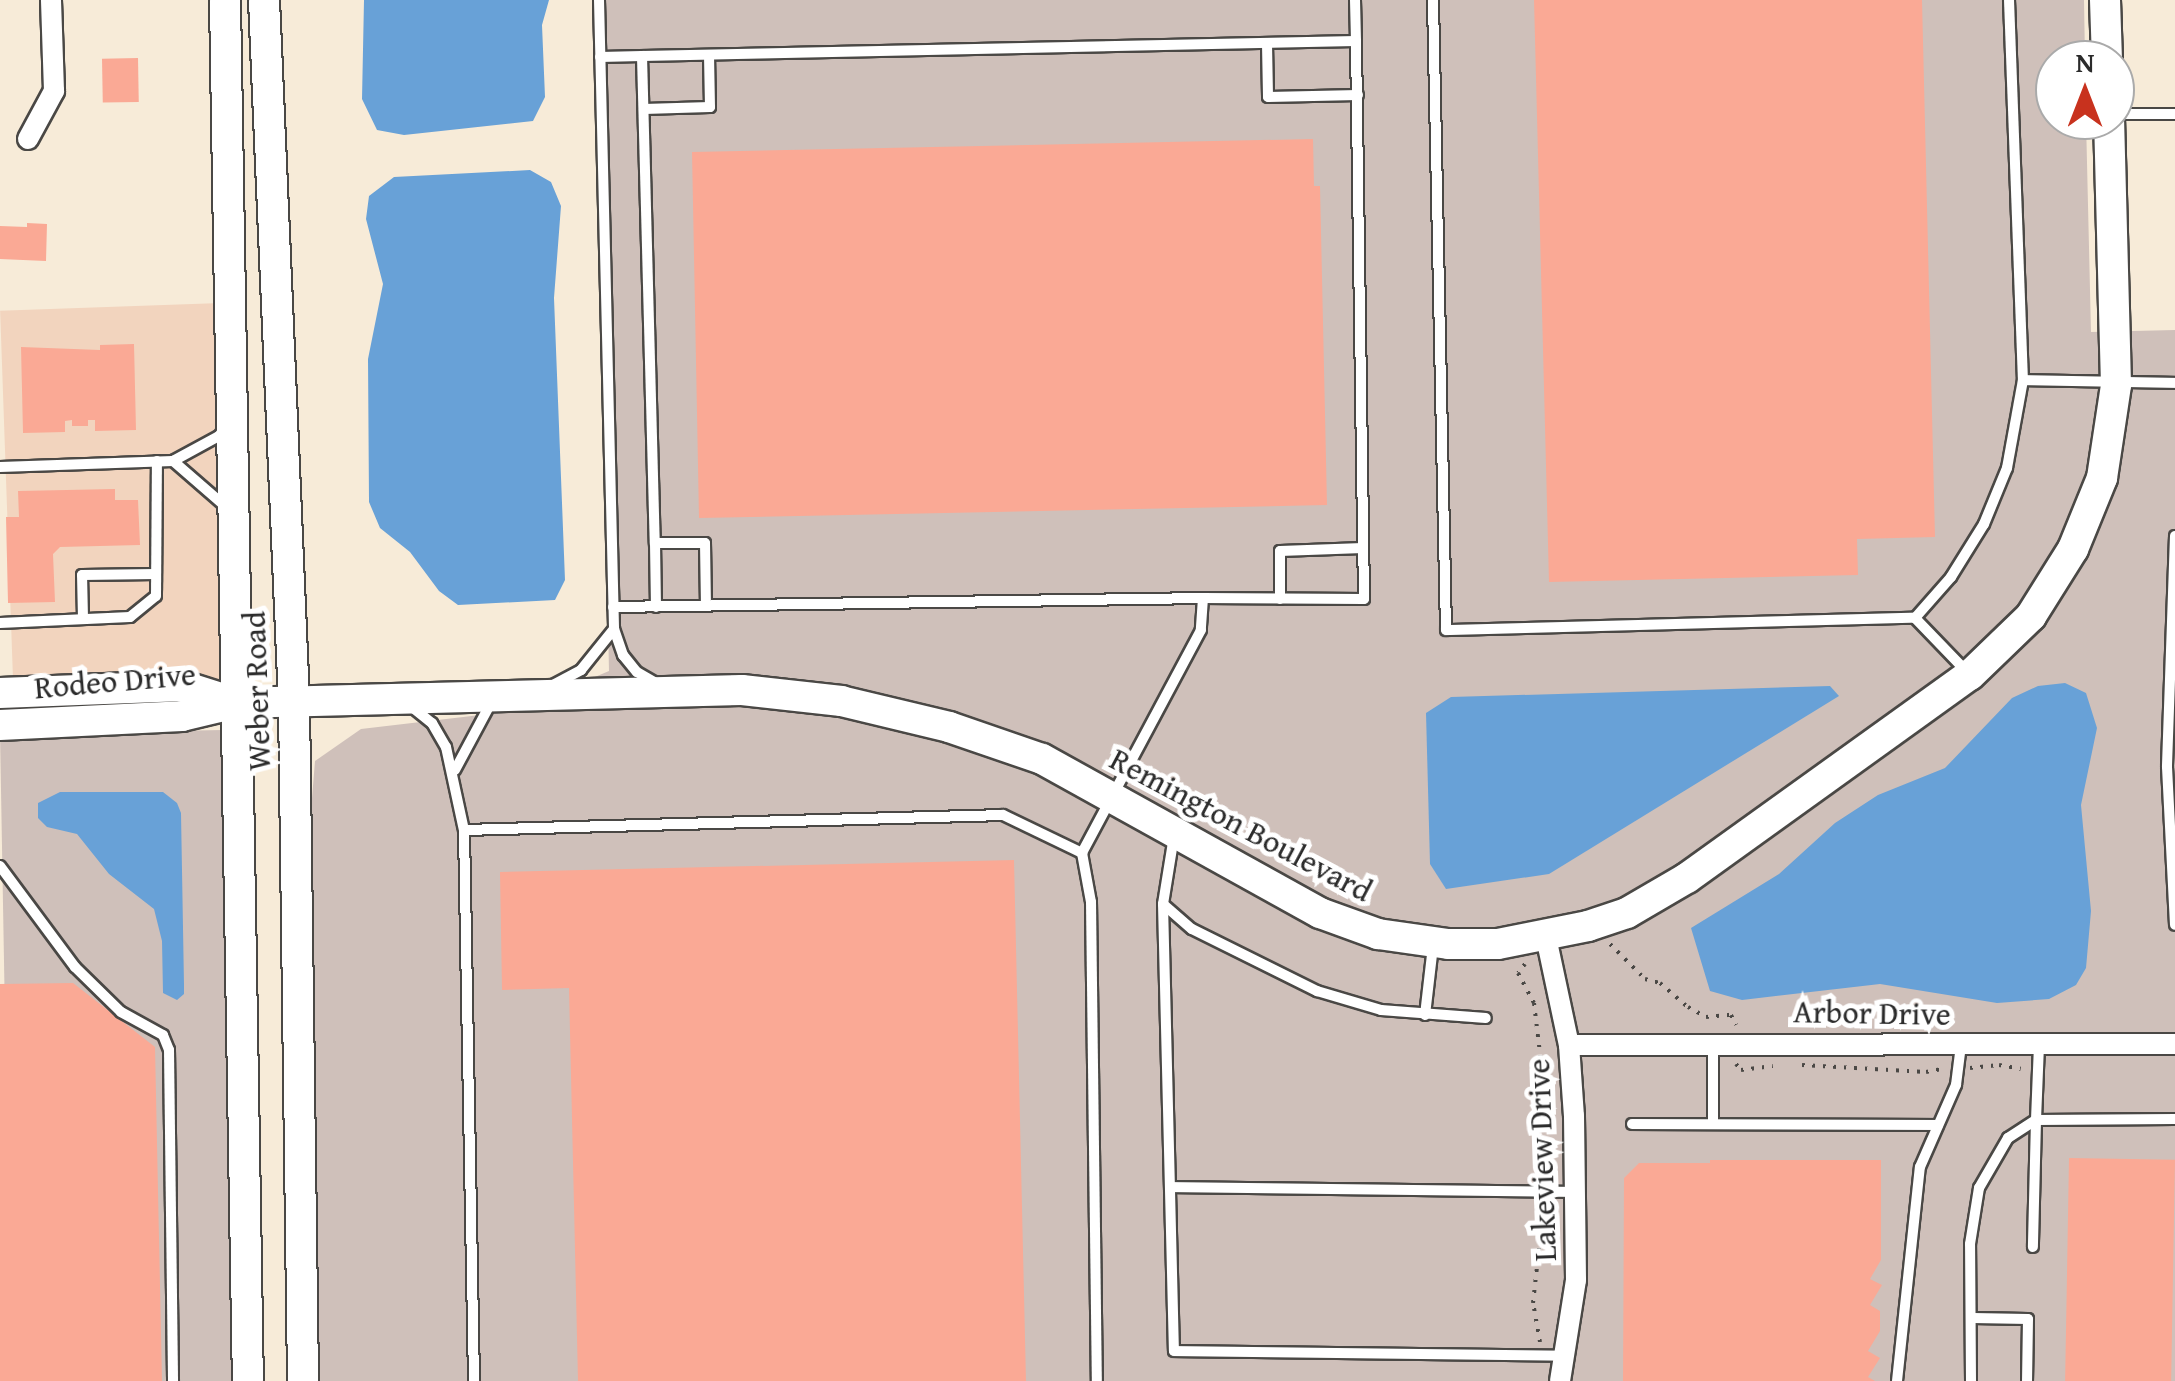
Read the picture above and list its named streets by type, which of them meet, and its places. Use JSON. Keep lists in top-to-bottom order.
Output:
{
  "streets": {
    "main road": ["Rodeo Drive", "Weber Road", "Remington Boulevard"],
    "street": ["Arbor Drive", "Lakeview Drive"]
  },
  "crossings": [
    ["Rodeo Drive", "Weber Road"],
    ["Rodeo Drive", "Remington Boulevard"],
    ["Weber Road", "Remington Boulevard"],
    ["Remington Boulevard", "Lakeview Drive"],
    ["Arbor Drive", "Lakeview Drive"]
  ],
  "north": "top"
}
